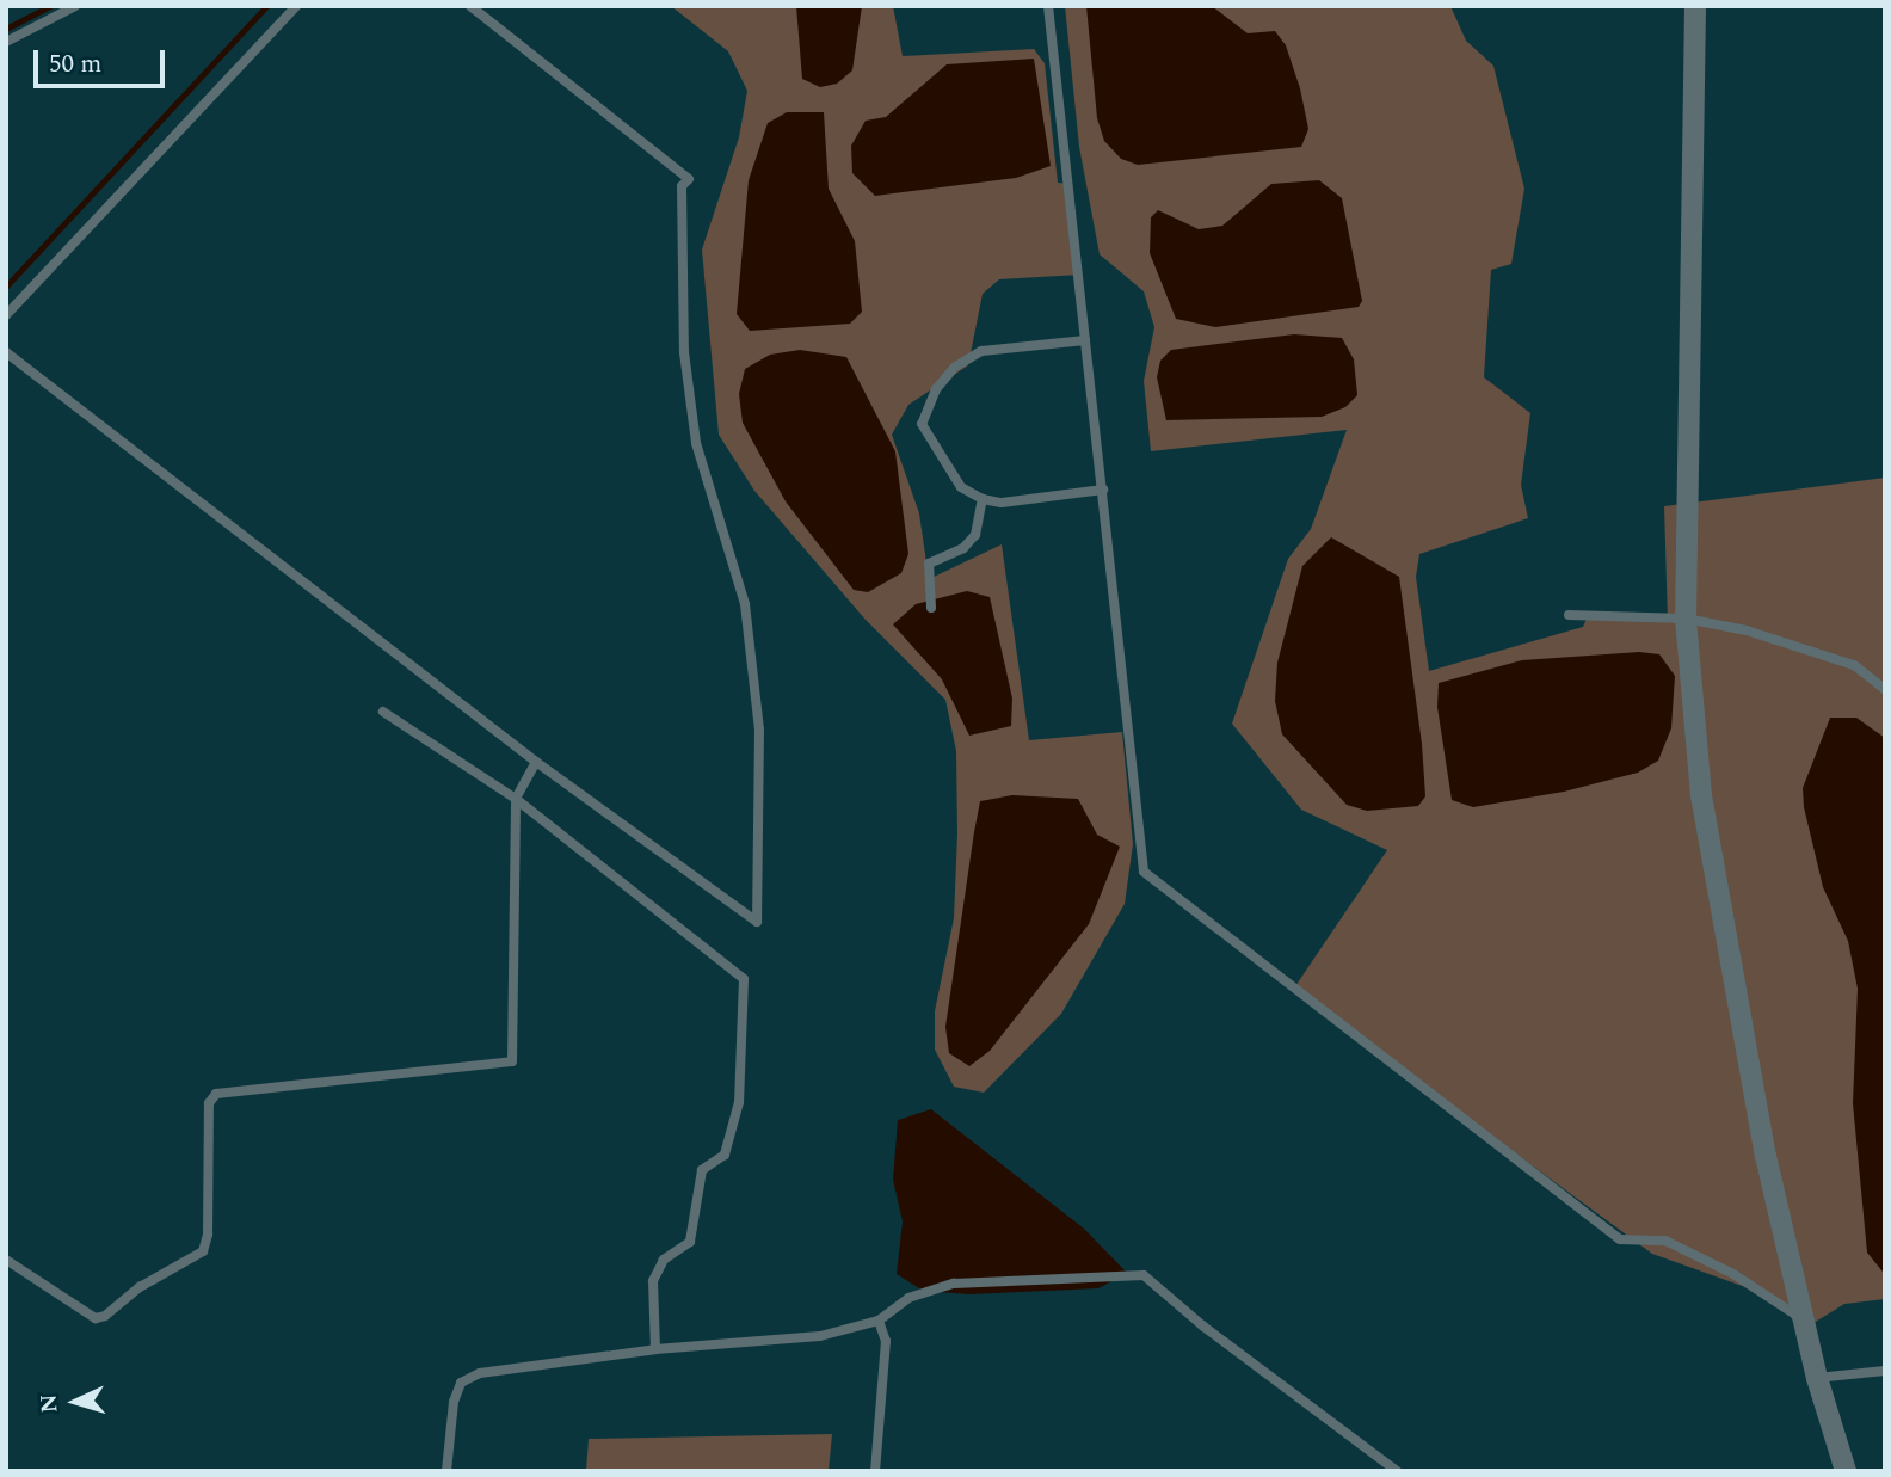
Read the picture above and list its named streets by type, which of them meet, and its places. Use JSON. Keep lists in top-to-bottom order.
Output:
{
  "scale_bar": "50 m",
  "north": "left"
}
